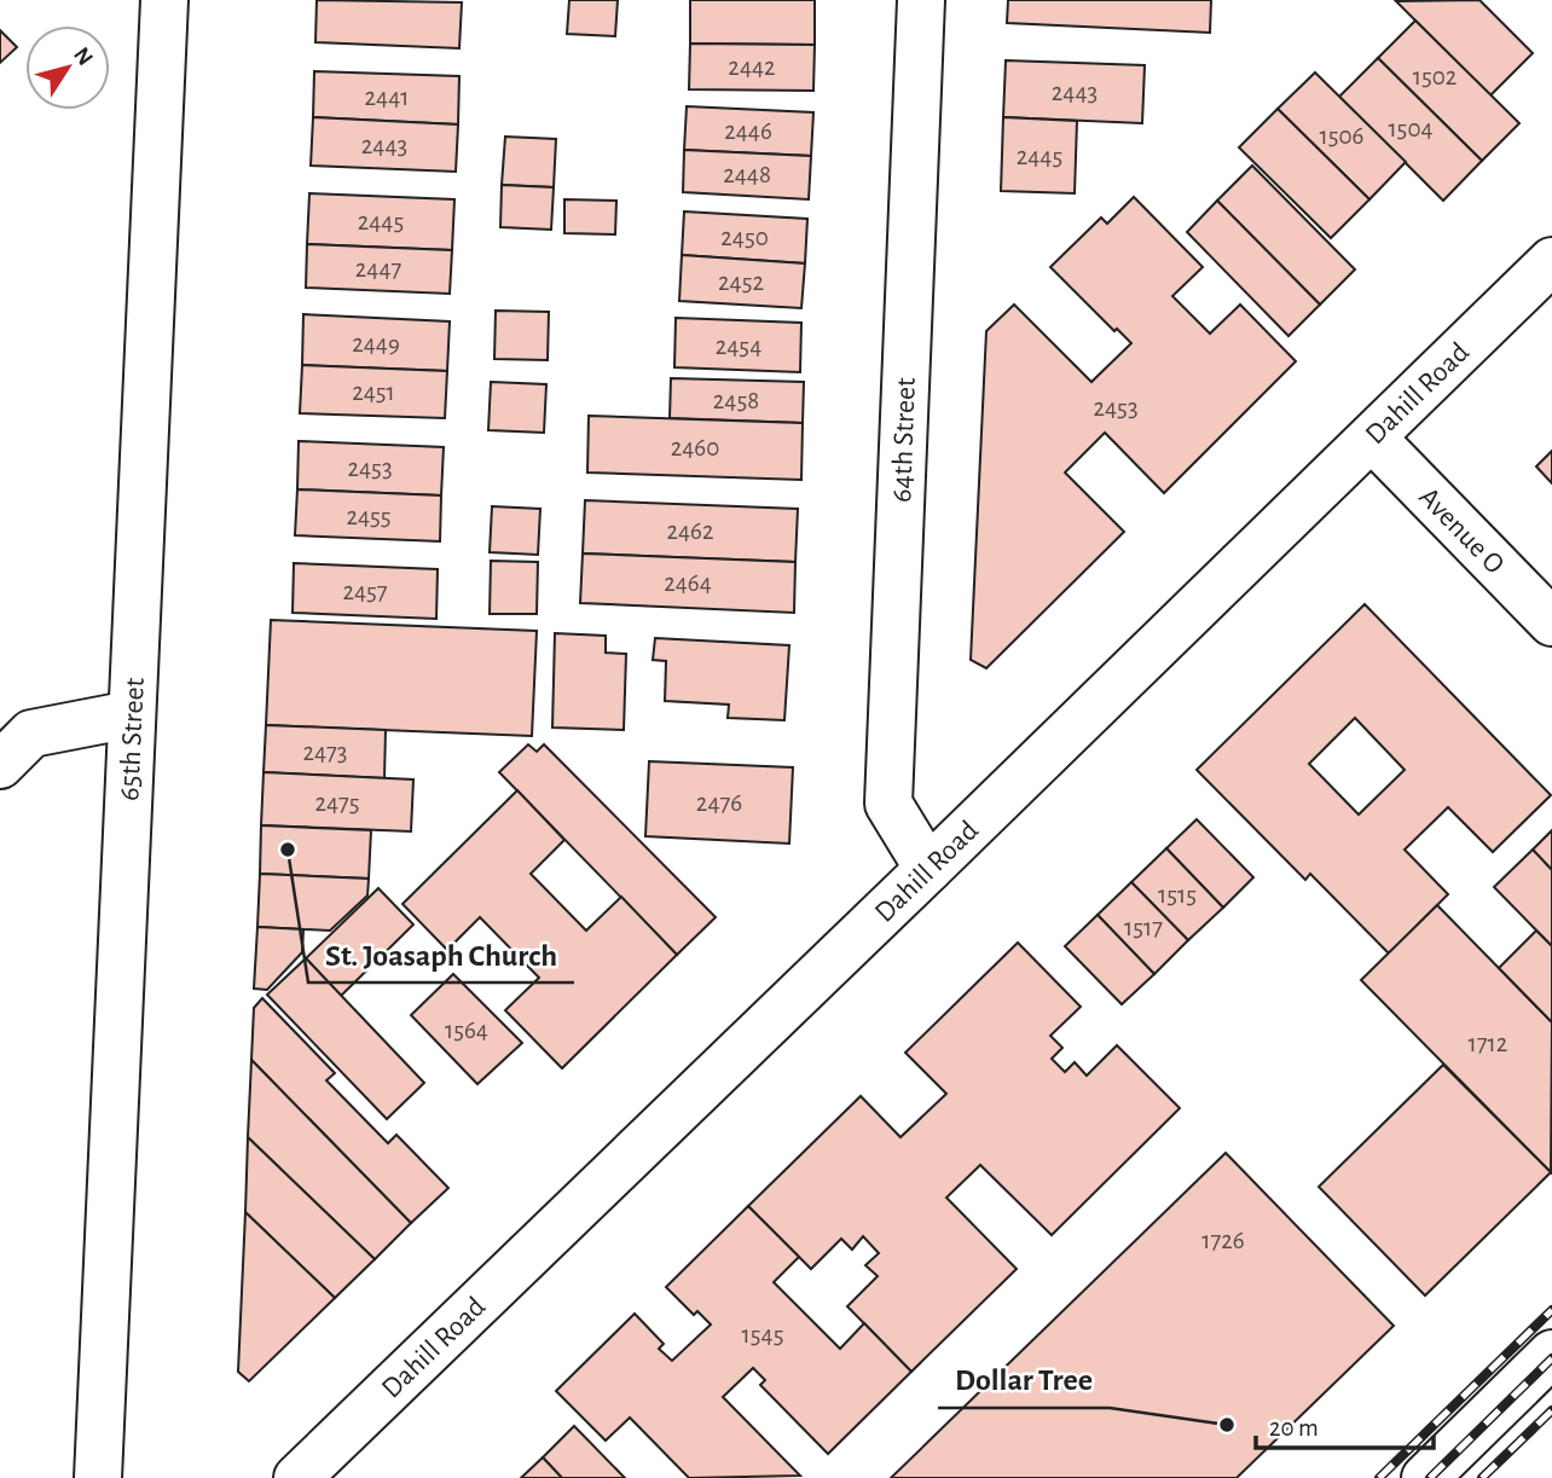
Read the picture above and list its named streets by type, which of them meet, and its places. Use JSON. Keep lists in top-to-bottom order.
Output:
{
  "streets": {
    "street": [
      "Dahill Road",
      "64th Street",
      "Avenue O",
      "65th Street"
    ]
  },
  "crossings": [
    ["Dahill Road", "64th Street"],
    ["Dahill Road", "Avenue O"]
  ],
  "places": ["St. Joasaph Church", "Dollar Tree"],
  "house_numbers": [
    "2442",
    "1502",
    "2443",
    "2441",
    "1504",
    "2446",
    "1506",
    "2443",
    "2445",
    "2448",
    "2445",
    "2450",
    "2447",
    "2452",
    "2449",
    "2454",
    "2451",
    "2458",
    "2453",
    "2460",
    "2453",
    "2455",
    "2462",
    "2464",
    "2457",
    "2473",
    "2475",
    "2476",
    "1515",
    "1517",
    "1564",
    "1712",
    "1726",
    "1545"
  ],
  "scale_bar": "20 m",
  "north": "top right"
}
